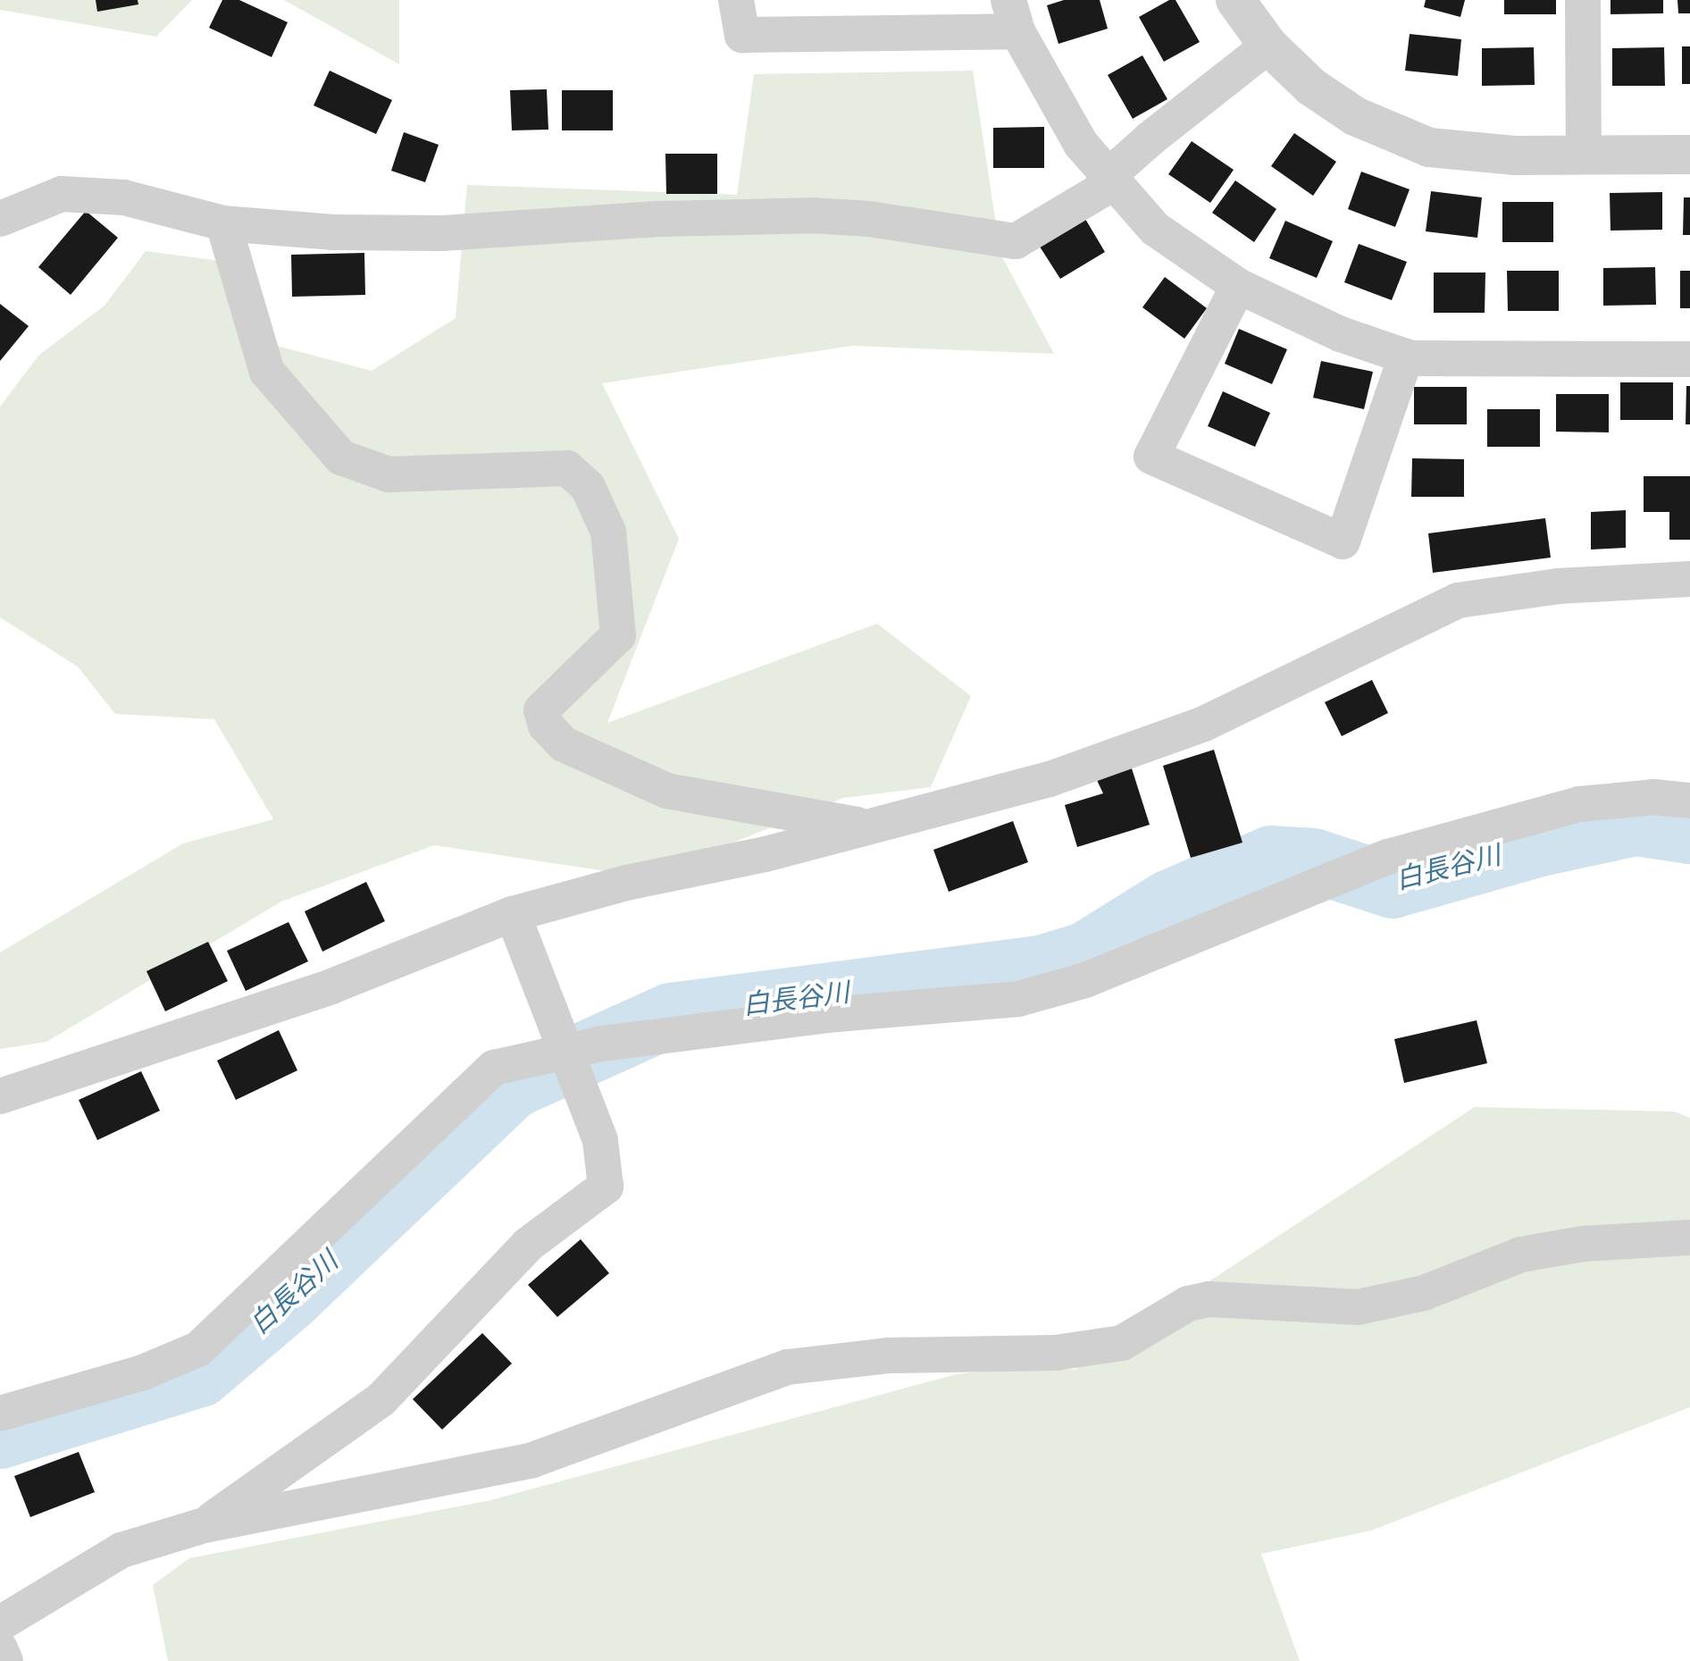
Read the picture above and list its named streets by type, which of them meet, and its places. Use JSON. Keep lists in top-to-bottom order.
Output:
{
  "water": ["白長谷川"]
}
